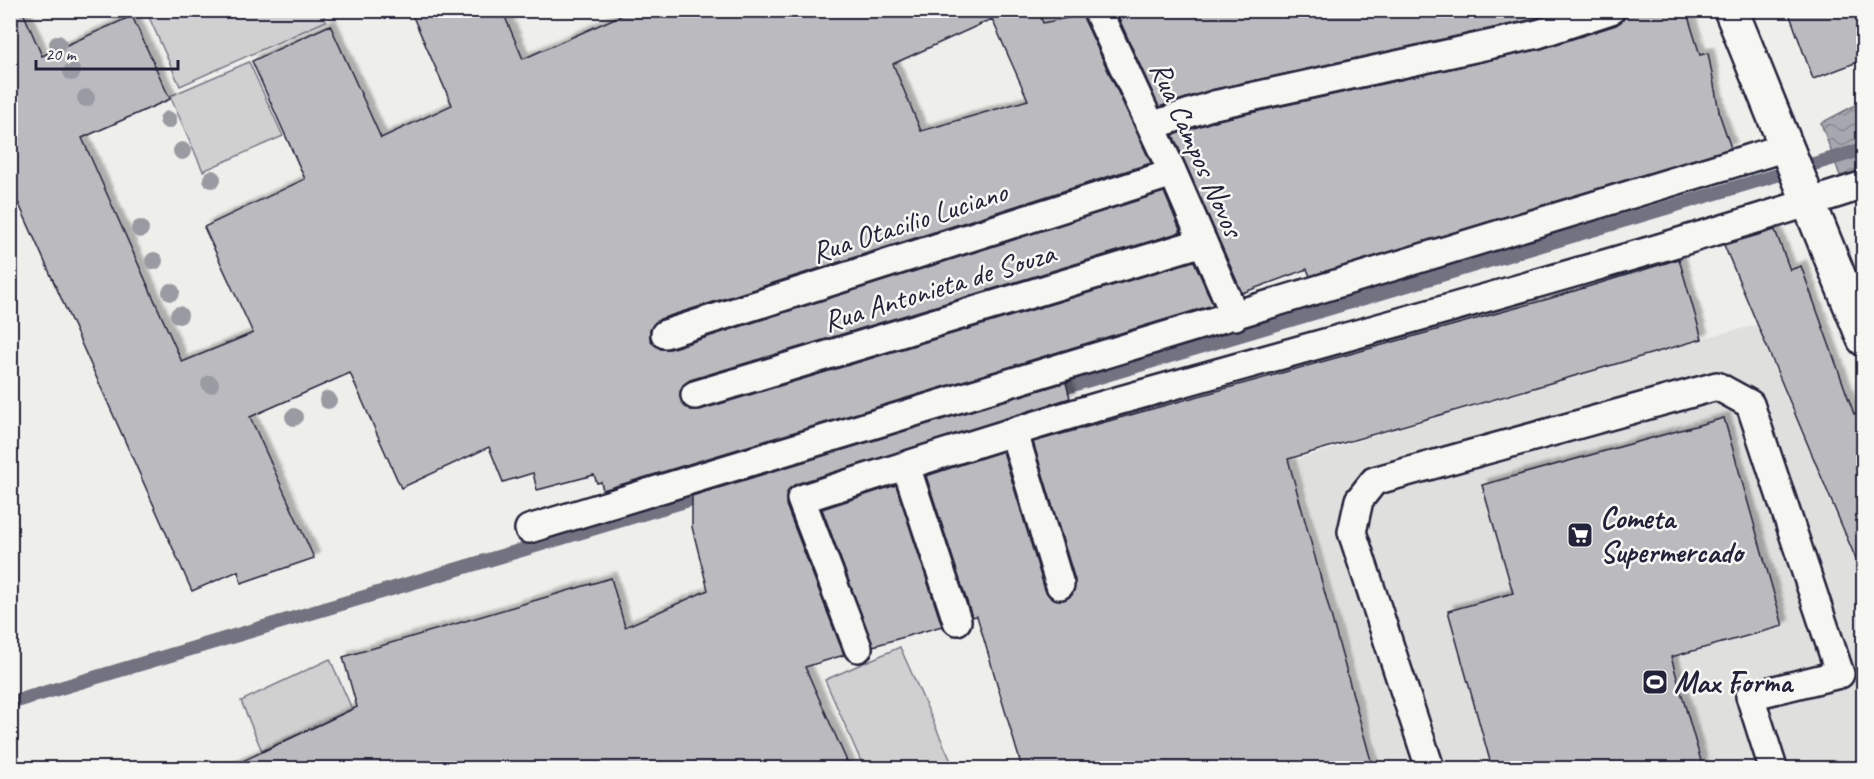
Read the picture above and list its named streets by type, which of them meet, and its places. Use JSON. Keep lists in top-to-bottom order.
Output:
{
  "streets": {
    "lane": ["Rua Campos Novos", "Rua Otacilio Luciano", "Rua Antonieta de Souza"]
  },
  "crossings": [
    ["Rua Campos Novos", "Rua Otacilio Luciano"],
    ["Rua Campos Novos", "Rua Antonieta de Souza"]
  ],
  "places": {
    "supermarket": ["Cometa Supermercado"],
    "sports": ["Max Forma"]
  },
  "scale_bar": "20 m"
}
